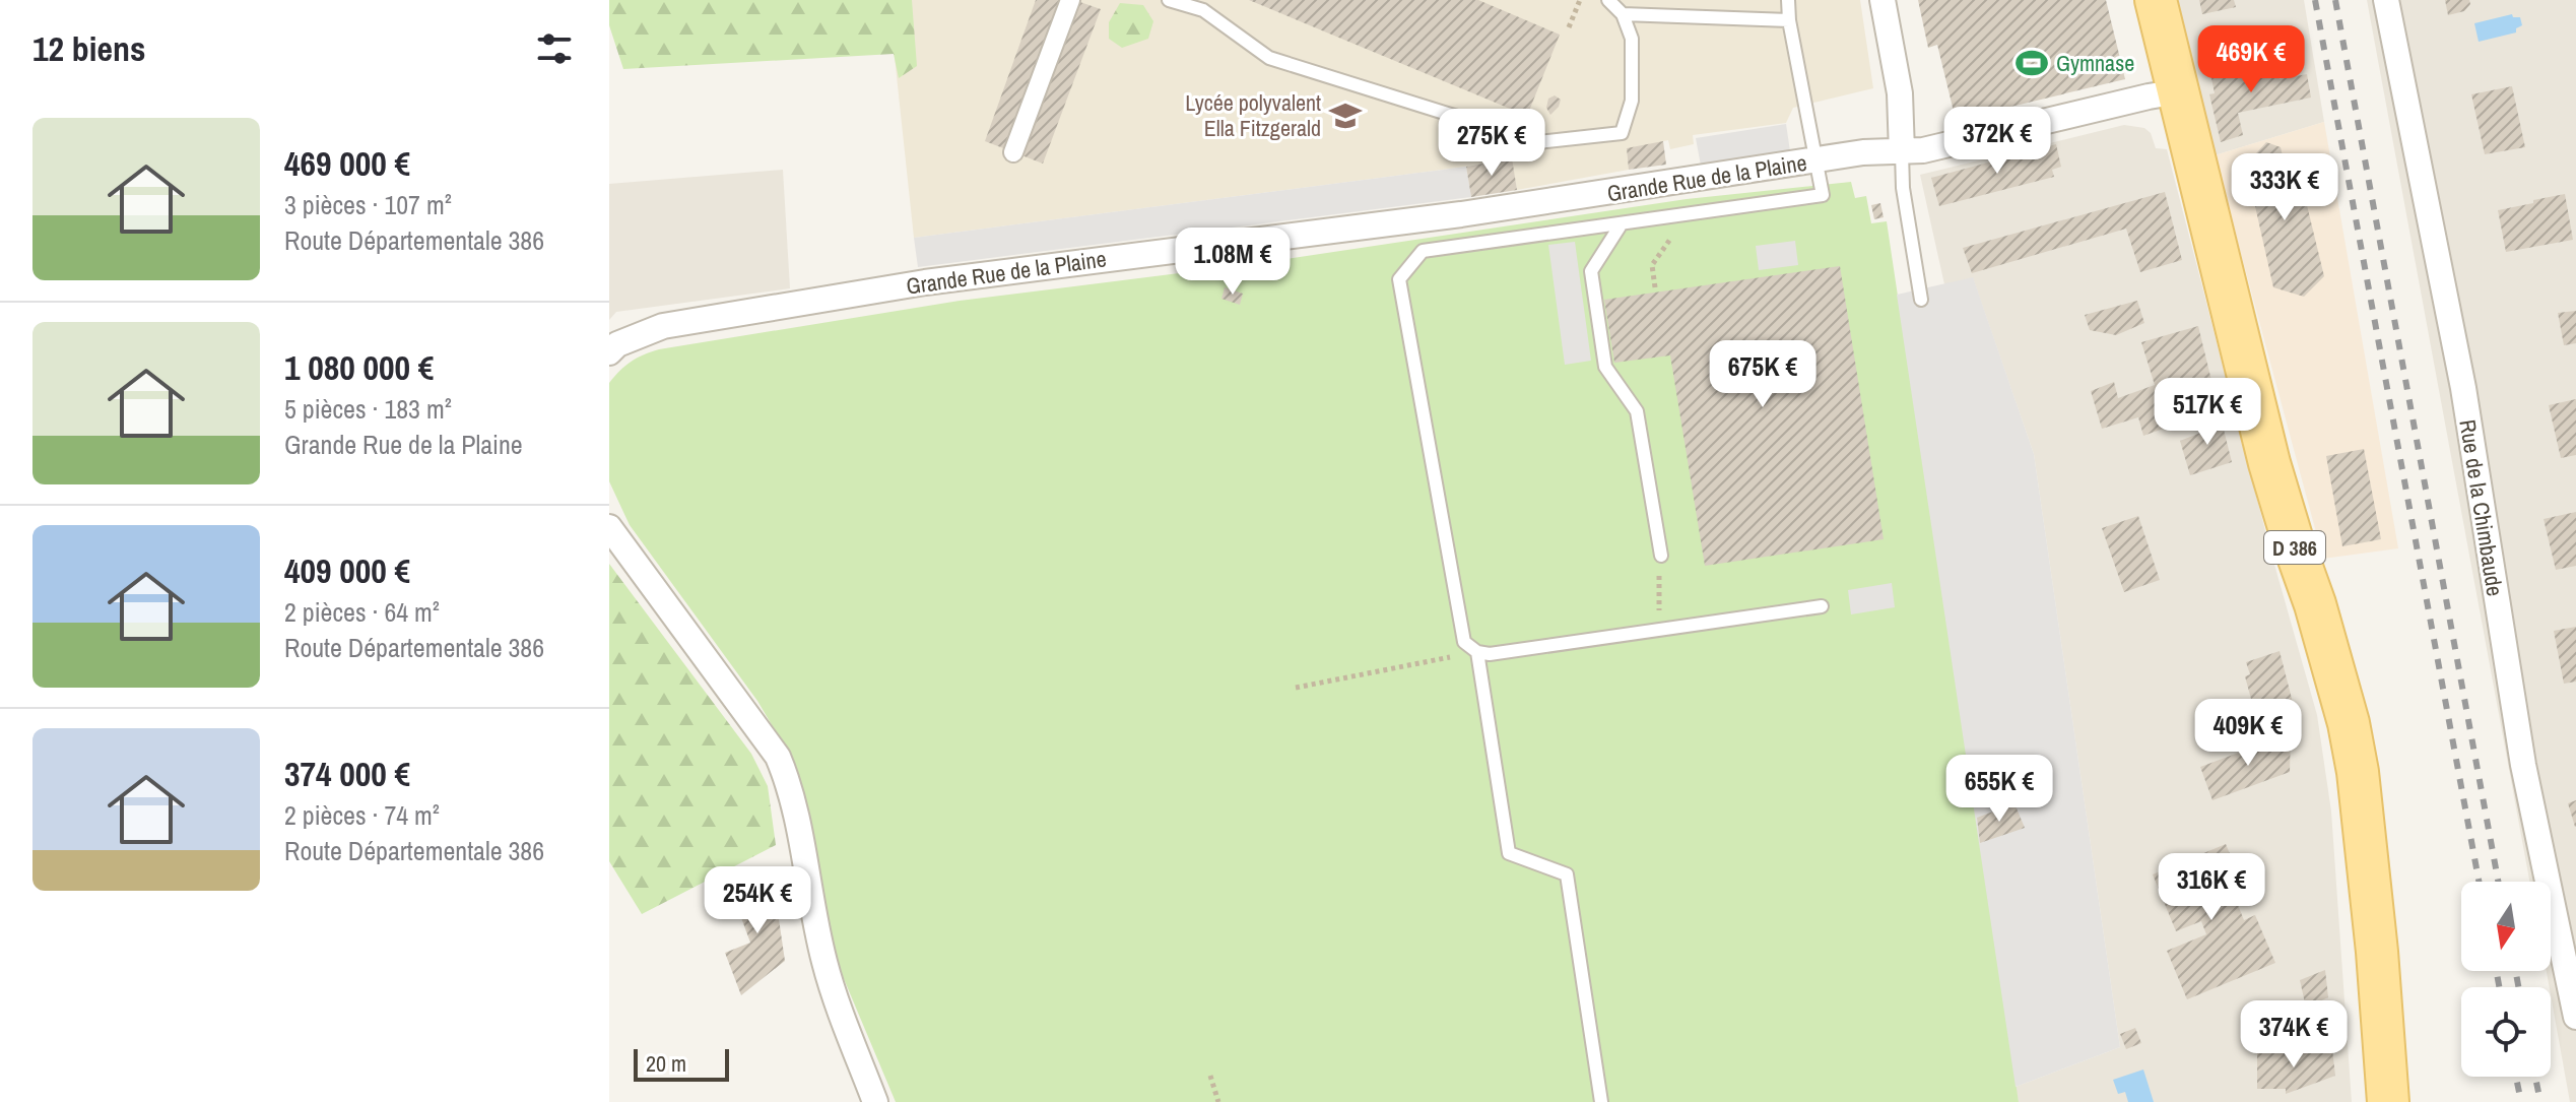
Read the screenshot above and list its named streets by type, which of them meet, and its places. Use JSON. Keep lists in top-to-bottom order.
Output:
{
  "streets": {
    "main road": ["D 386"],
    "street": ["Grande Rue de la Plaine", "Rue de la Chimbaude"]
  },
  "crossings": [
    ["Grande Rue de la Plaine", "D 386"]
  ],
  "places": {
    "sports": ["Gymnase"],
    "school or university": ["Lycée polyvalent Ella Fitzgerald"]
  },
  "scale_bar": "20 m",
  "north": "bottom",
  "page": {
    "heading": "12 biens",
    "price": [
      "469K €",
      "372K €",
      "275K €",
      "333K €",
      "1.08M €",
      "675K €",
      "517K €",
      "409K €",
      "655K €",
      "316K €",
      "254K €",
      "374K €"
    ],
    "list": [
      {
        "name": "469 000 €",
        "note": "3 pièces · 107 m² · Route Départementale 386"
      },
      {
        "name": "1 080 000 €",
        "note": "5 pièces · 183 m² · Grande Rue de la Plaine"
      },
      {
        "name": "409 000 €",
        "note": "2 pièces · 64 m² · Route Départementale 386"
      },
      {
        "name": "374 000 €",
        "note": "2 pièces · 74 m² · Route Départementale 386"
      }
    ],
    "scale": "20 m"
  }
}
